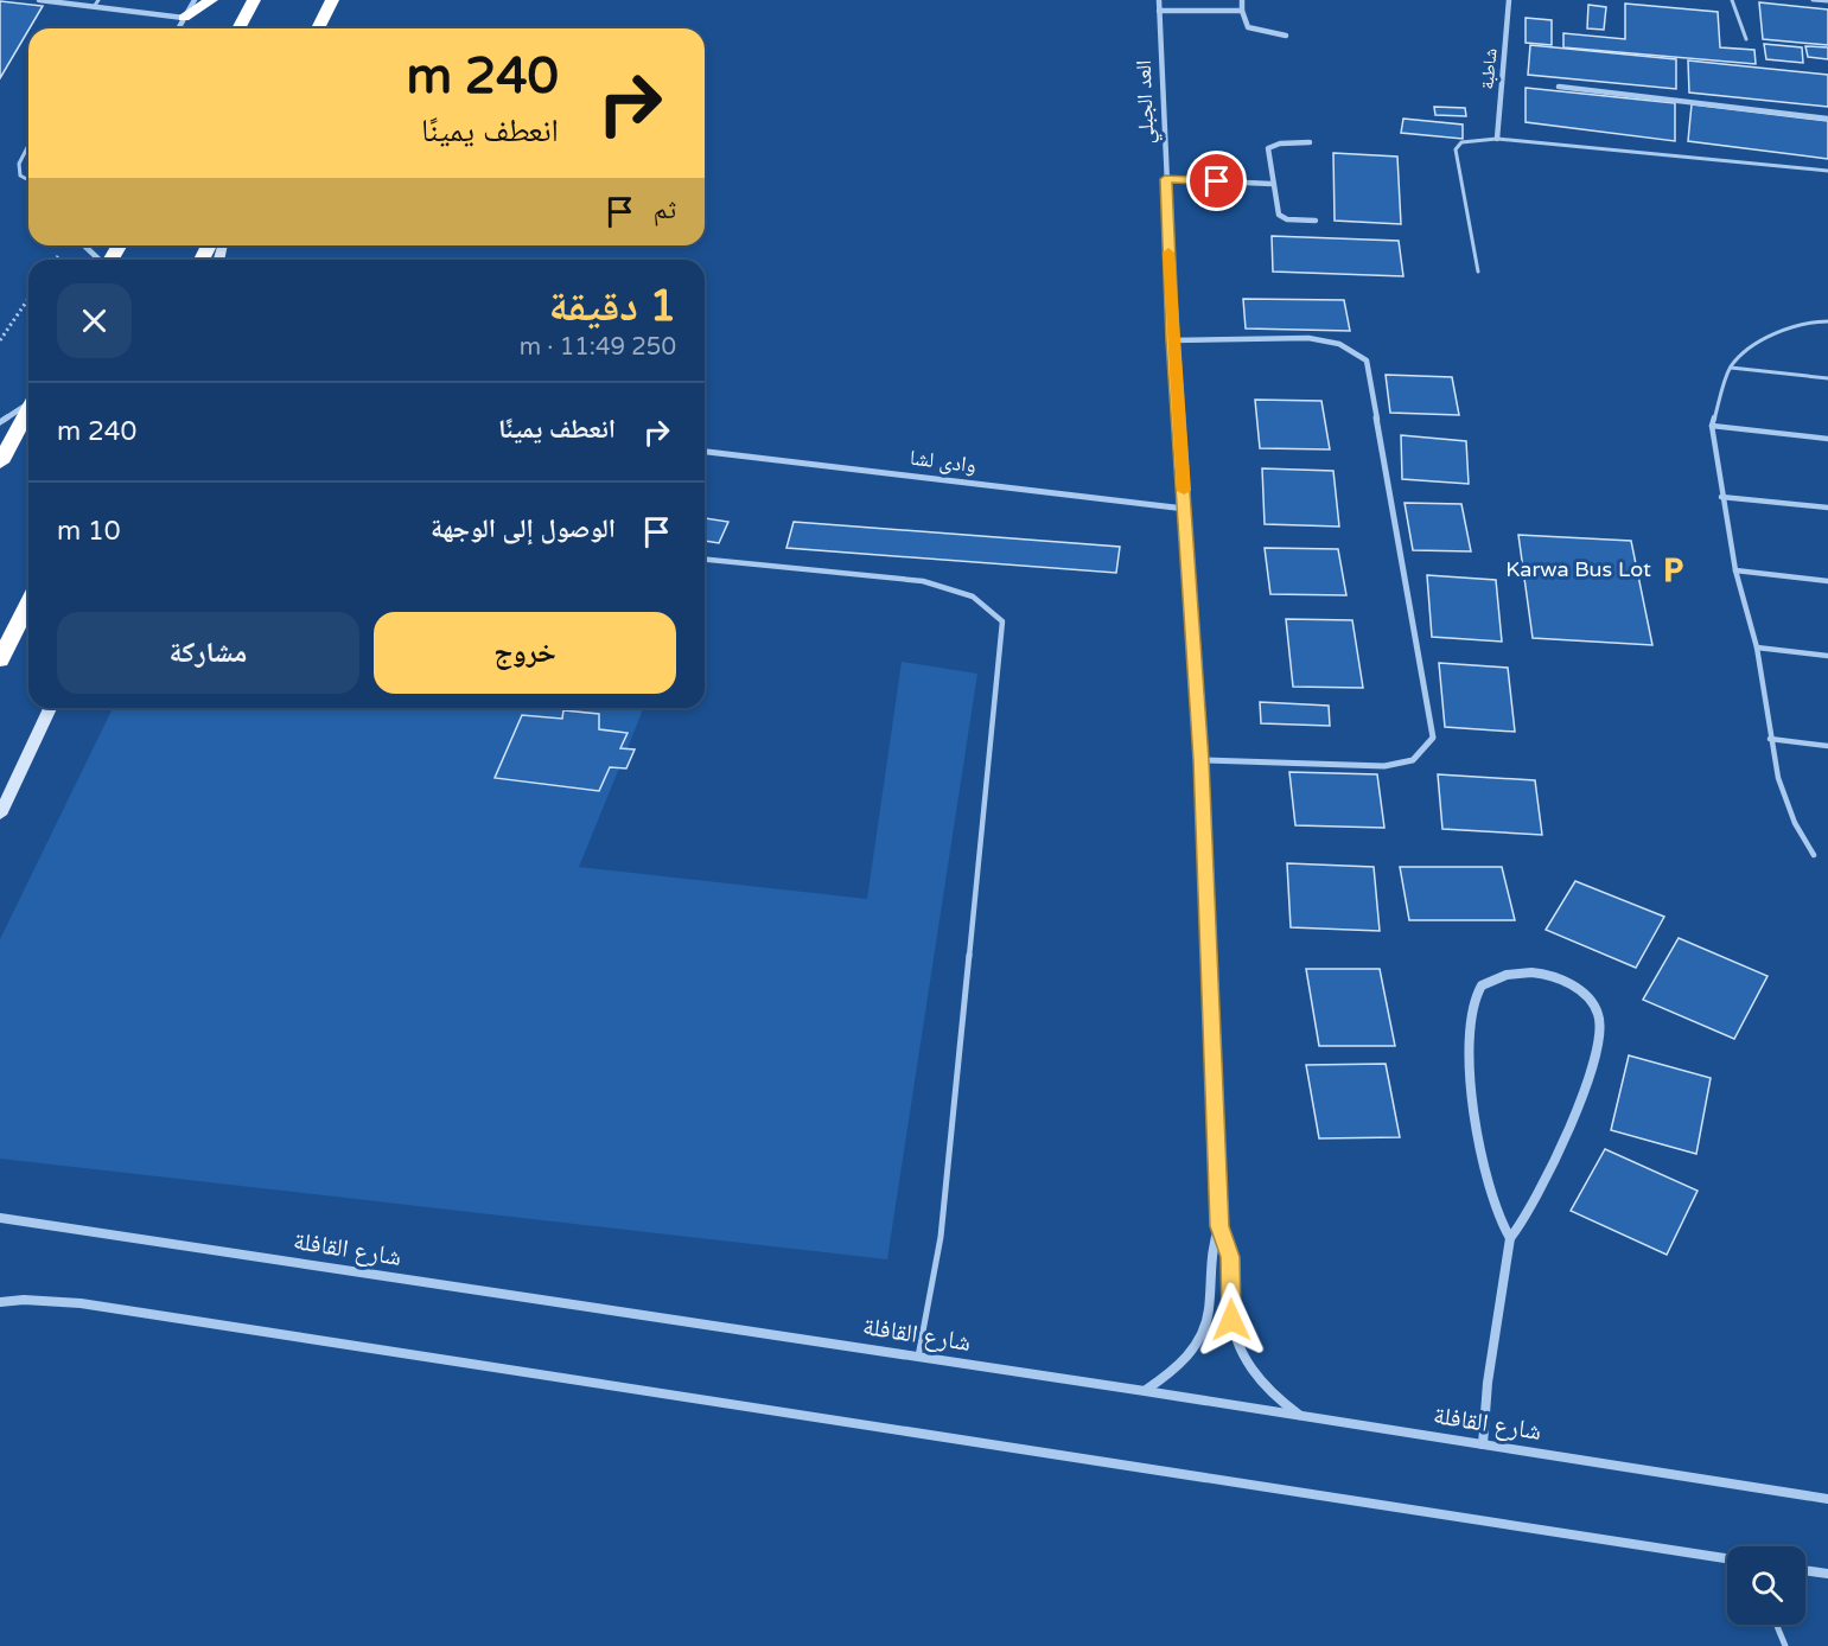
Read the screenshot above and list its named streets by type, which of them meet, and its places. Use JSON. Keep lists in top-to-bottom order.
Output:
{
  "streets": {
    "street": [
      "شاطبة",
      "العد الجبلي",
      "وادى لشا",
      "شارع القافلة"
    ]
  },
  "crossings": [
    ["العد الجبلي", "وادى لشا"],
    ["العد الجبلي", "شارع القافلة"]
  ],
  "places": {
    "parking": ["Karwa Bus Lot"]
  },
  "page": {
    "turn": ["240 m", "انعطف يمينًا"],
    "then": "ثم",
    "heading": ["1 دقيقة", "250 m · 11:49"],
    "list": [
      {
        "name": "انعطف يمينًا",
        "value": "240 m"
      },
      {
        "name": "الوصول إلى الوجهة",
        "value": "10 m"
      }
    ],
    "buttons": ["خروج", "مشاركة"]
  }
}
